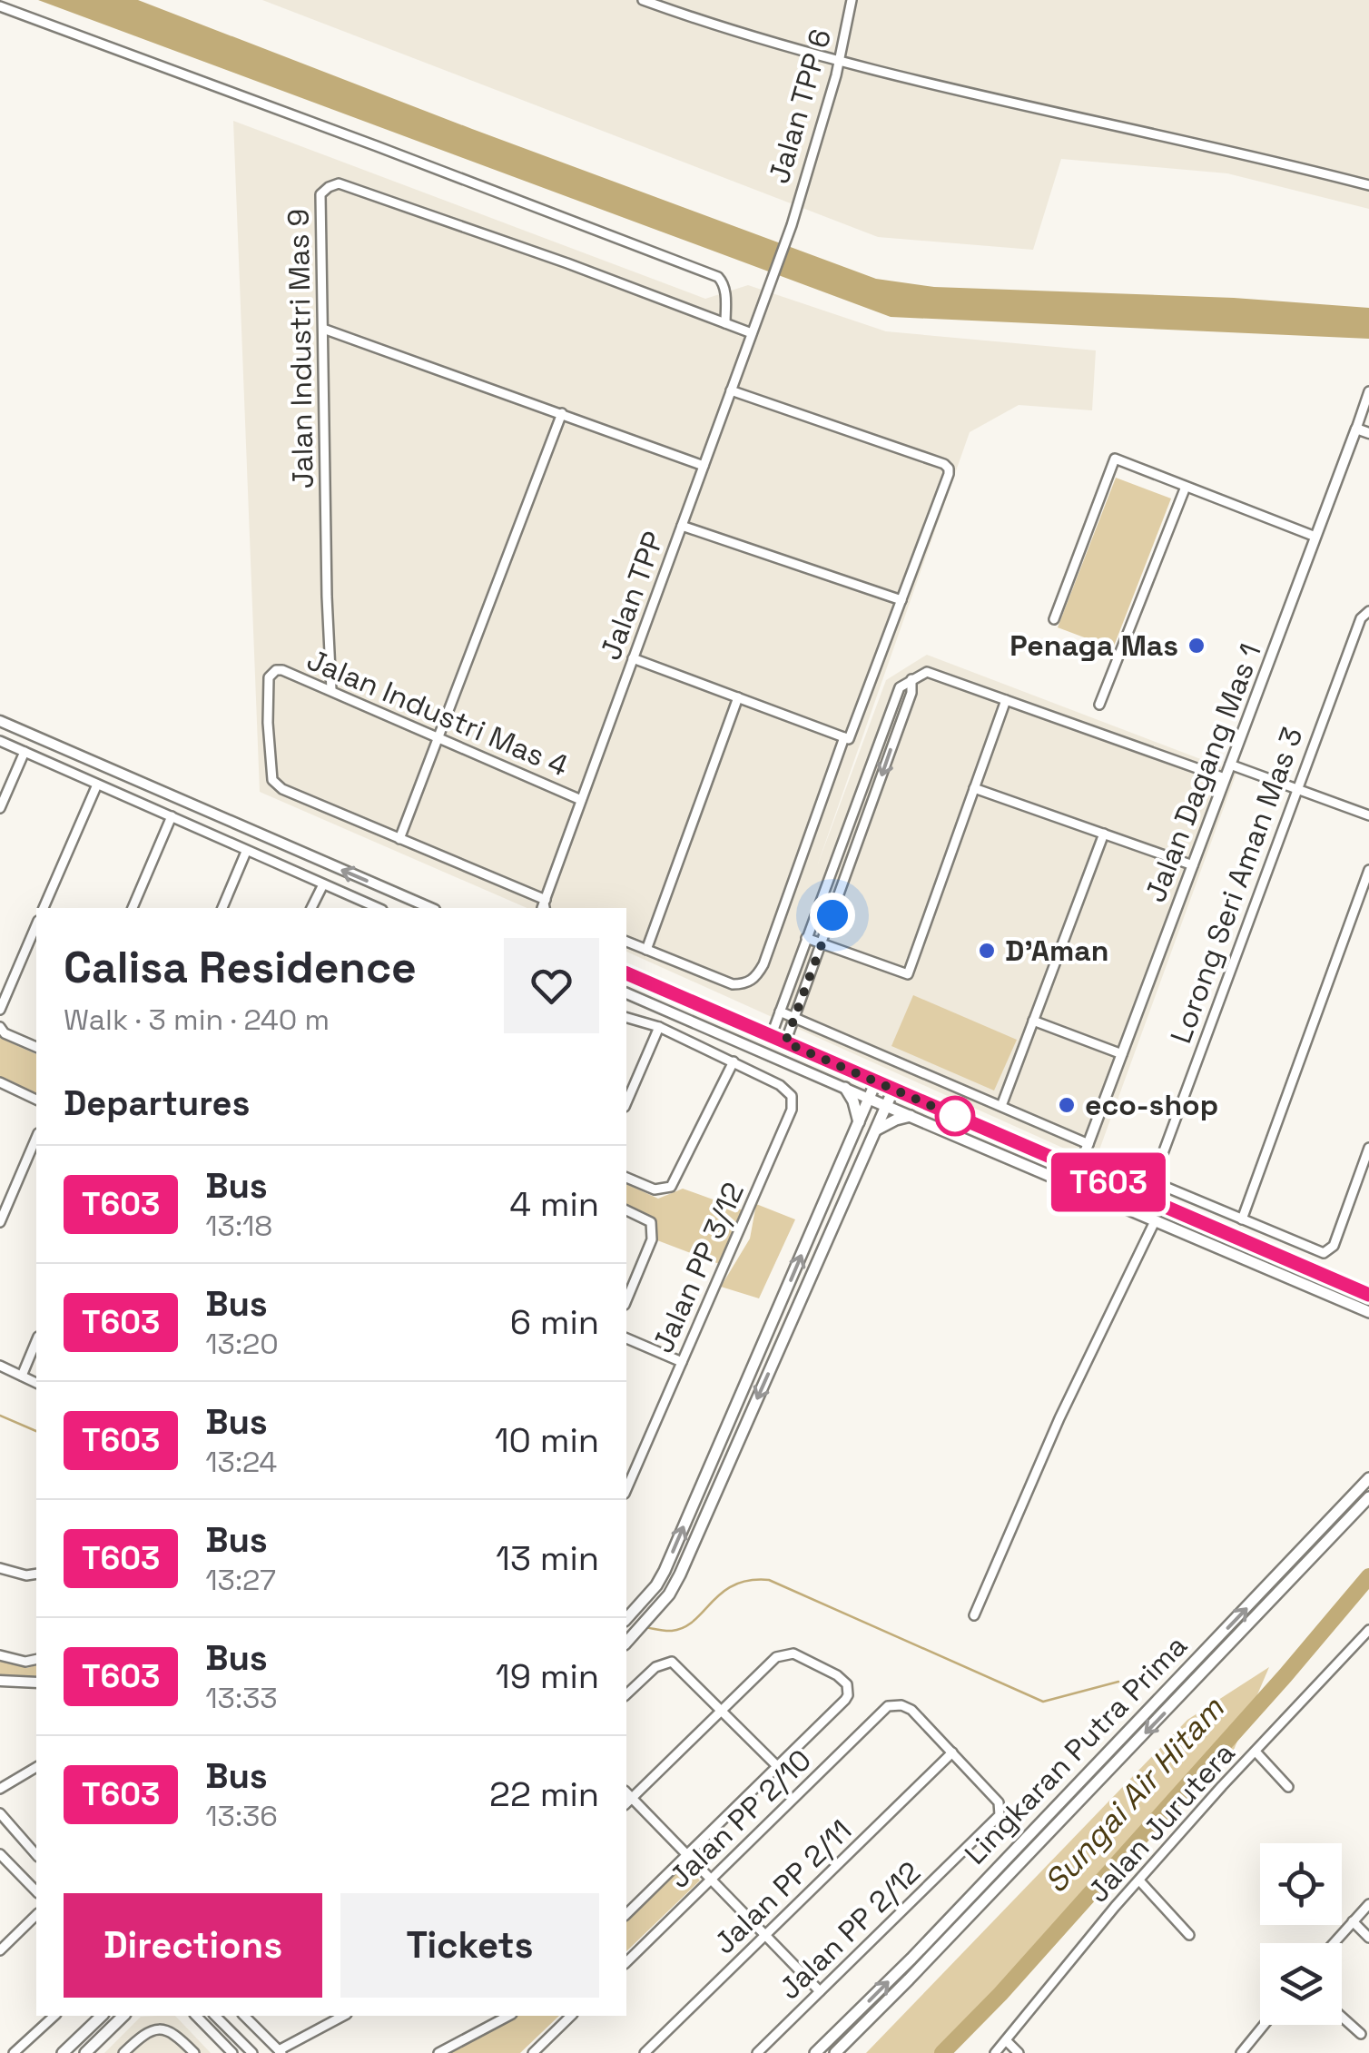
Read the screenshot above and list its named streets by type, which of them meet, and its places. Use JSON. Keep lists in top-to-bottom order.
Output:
{
  "streets": {
    "main road": ["Lingkaran Putra Prima"],
    "street": [
      "Jalan TPP 6",
      "Jalan Industri Mas 9",
      "Jalan TPP",
      "Jalan Industri Mas 4",
      "Jalan Dagang Mas 1",
      "Lorong Seri Aman Mas 3",
      "Jalan PP 3/12",
      "Jalan PP 2/10",
      "Jalan Jurutera",
      "Jalan PP 2/11",
      "Jalan PP 2/12"
    ]
  },
  "crossings": [
    ["Jalan TPP 6", "Jalan TPP"],
    ["Jalan Industri Mas 9", "Jalan TPP"],
    ["Jalan Industri Mas 9", "Jalan Industri Mas 4"],
    ["Jalan TPP", "Jalan Industri Mas 4"],
    ["Jalan PP 2/10", "Jalan PP 2/11"],
    ["Jalan PP 2/10", "Jalan PP 2/12"],
    ["Jalan PP 2/11", "Jalan PP 2/12"]
  ],
  "water": ["Sungai Air Hitam"],
  "places": ["Penaga Mas", "D'Aman", "eco-shop"],
  "lines": ["bus line T603"],
  "page": {
    "on_map": "T603",
    "heading": [
      ["Calisa Residence", "Walk · 3 min · 240 m"],
      "Departures"
    ],
    "list": [
      {
        "mark": "T603",
        "name": "Bus",
        "note": "13:18",
        "value": "4 min"
      },
      {
        "mark": "T603",
        "name": "Bus",
        "note": "13:20",
        "value": "6 min"
      },
      {
        "mark": "T603",
        "name": "Bus",
        "note": "13:24",
        "value": "10 min"
      },
      {
        "mark": "T603",
        "name": "Bus",
        "note": "13:27",
        "value": "13 min"
      },
      {
        "mark": "T603",
        "name": "Bus",
        "note": "13:33",
        "value": "19 min"
      },
      {
        "mark": "T603",
        "name": "Bus",
        "note": "13:36",
        "value": "22 min"
      }
    ],
    "buttons": ["Directions", "Tickets"]
  }
}
